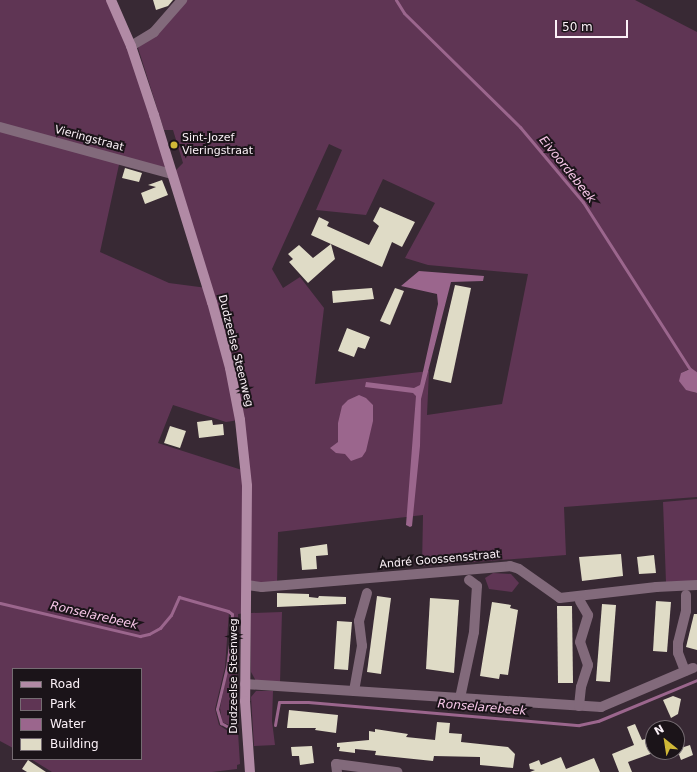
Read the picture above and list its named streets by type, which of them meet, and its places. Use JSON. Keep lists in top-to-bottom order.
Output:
{
  "streets": {
    "main road": ["Dudzeelse Steenweg"],
    "street": ["Vieringstraat", "André Goossensstraat"]
  },
  "crossings": [
    ["Vieringstraat", "Dudzeelse Steenweg"],
    ["Dudzeelse Steenweg", "André Goossensstraat"]
  ],
  "water": ["Eivoordebeek", "Ronselarebeek"],
  "places": ["Sint-Jozef Vieringstraat"],
  "legend": [
    "Road",
    "Park",
    "Water",
    "Building"
  ],
  "scale_bar": "50 m",
  "north": "top left"
}
